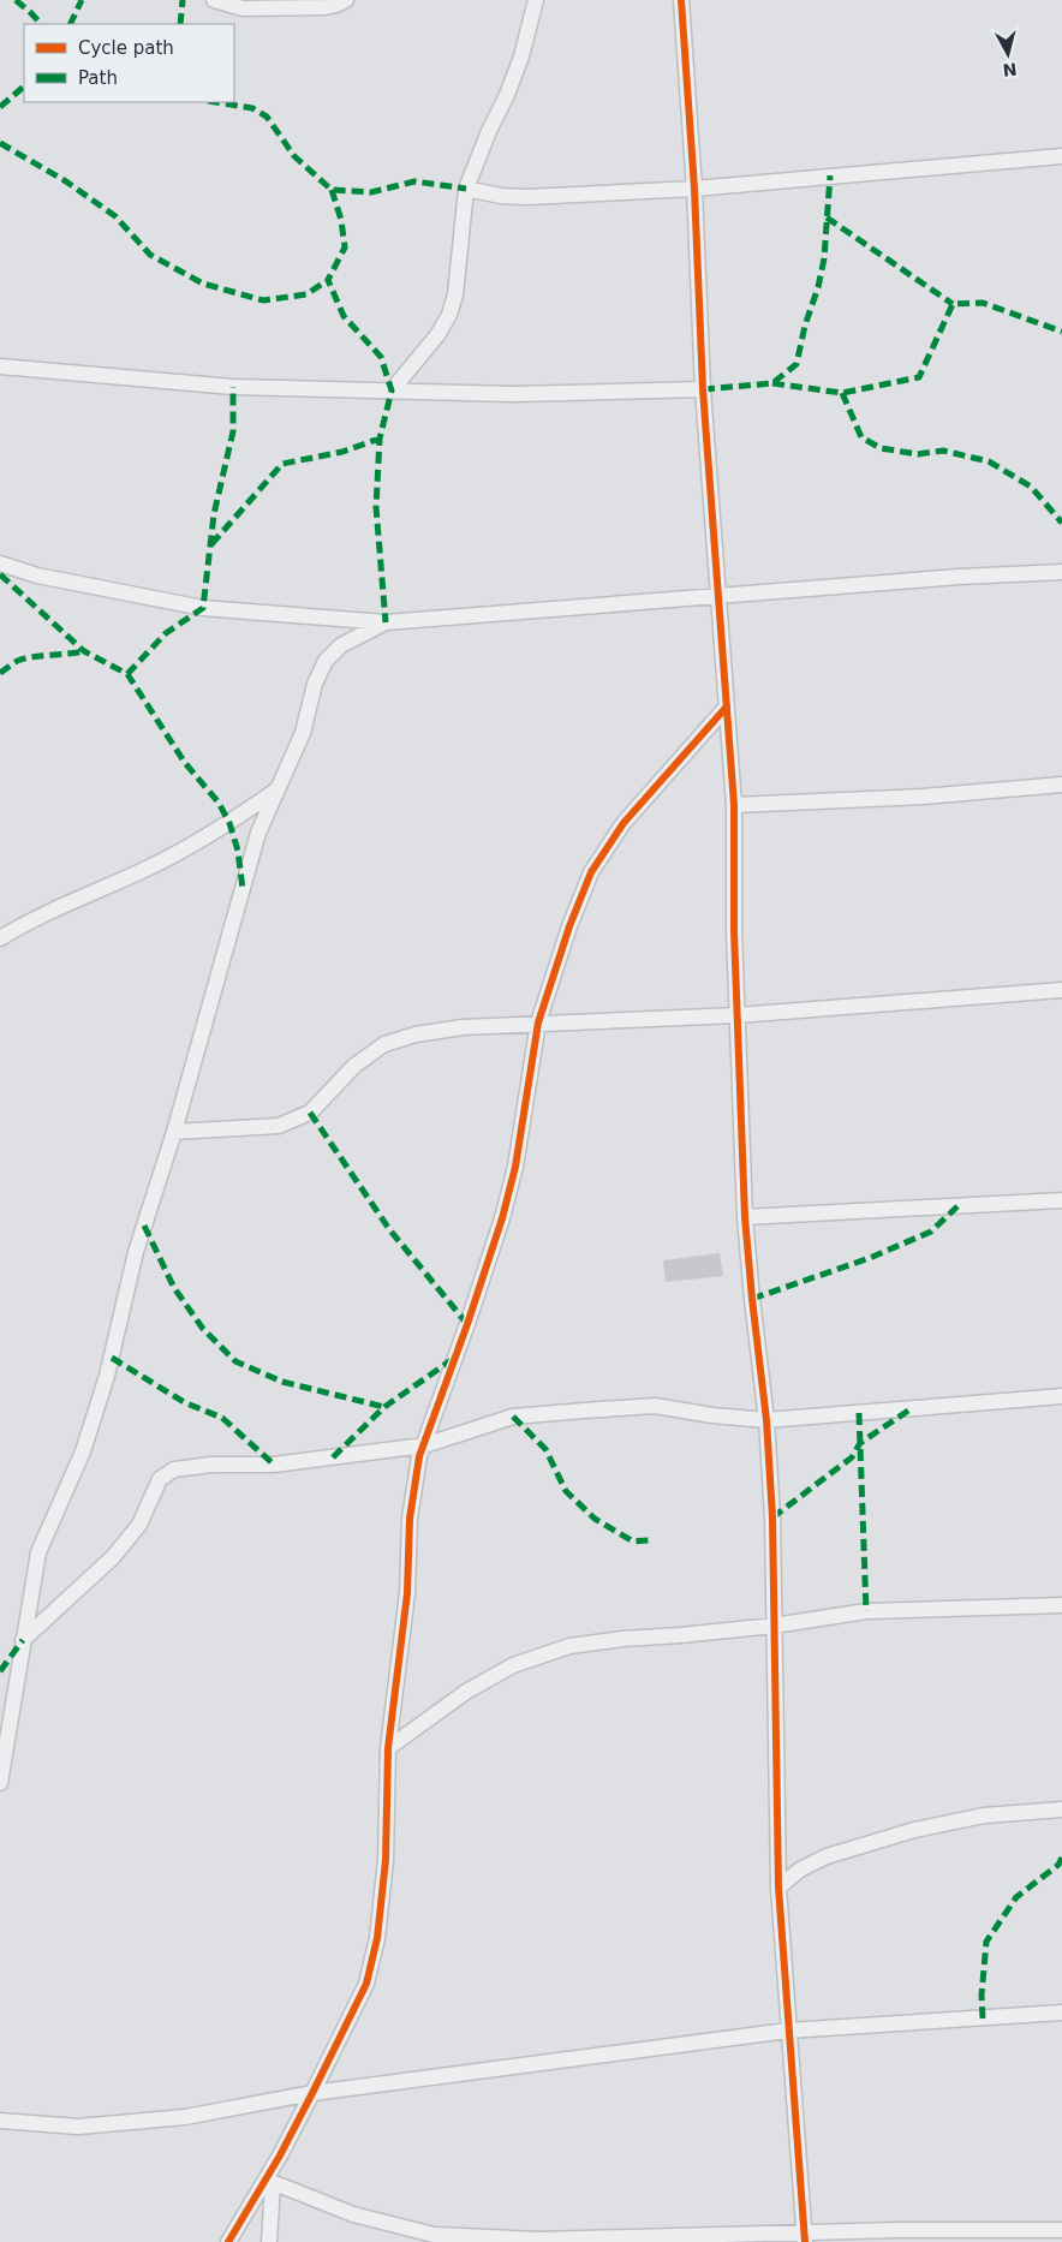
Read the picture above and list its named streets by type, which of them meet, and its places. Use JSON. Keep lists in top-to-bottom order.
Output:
{
  "legend": ["Cycle path", "Path"],
  "north": "bottom"
}
